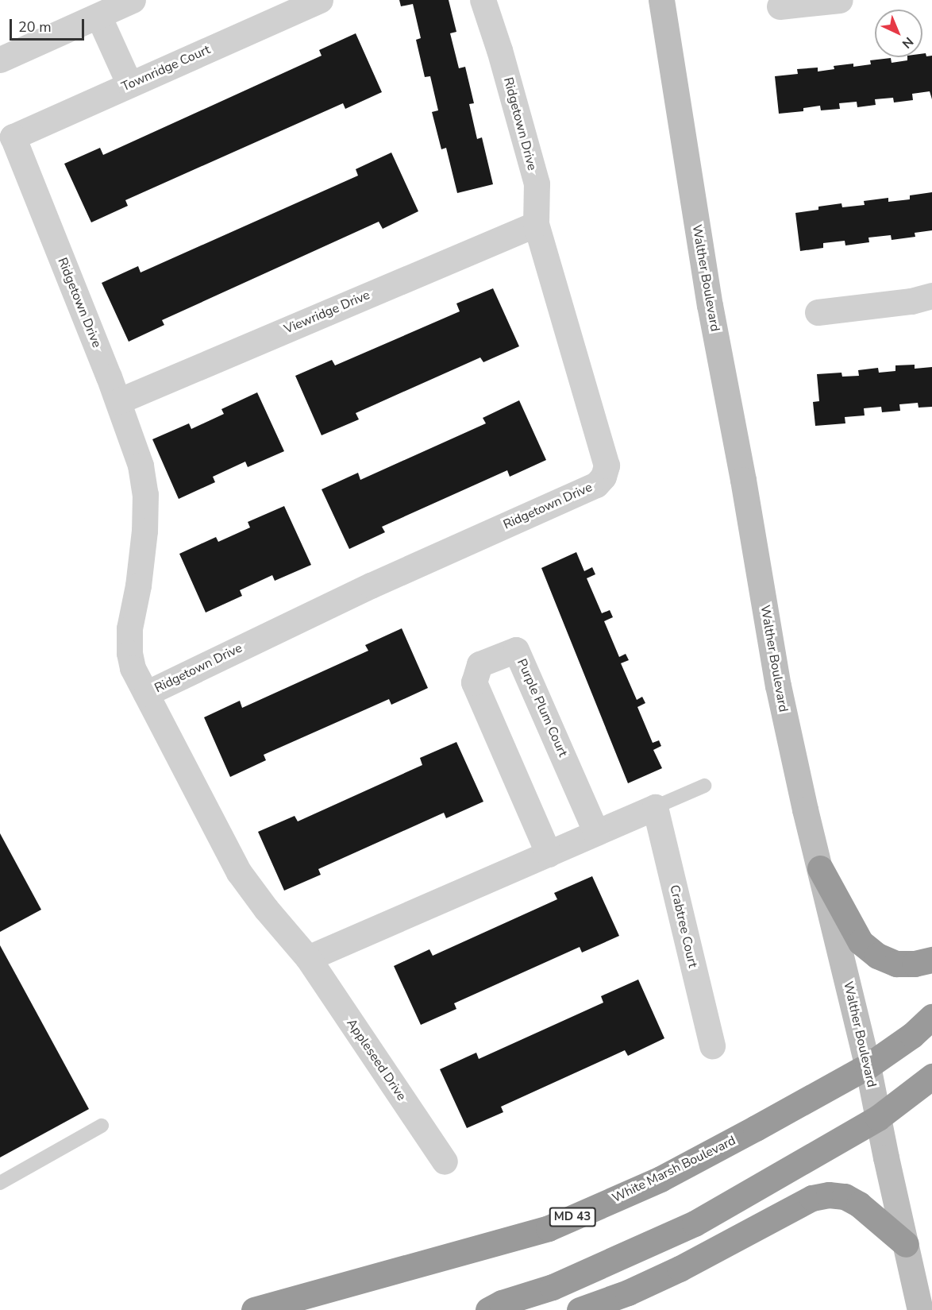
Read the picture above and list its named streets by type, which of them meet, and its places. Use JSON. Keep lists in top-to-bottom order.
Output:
{
  "streets": {
    "highway": ["White Marsh Boulevard", "MD 43"],
    "main road": ["Walther Boulevard"],
    "street": [
      "Townridge Court",
      "Ridgetown Drive",
      "Viewridge Drive",
      "Purple Plum Court",
      "Crabtree Court",
      "Appleseed Drive"
    ]
  },
  "crossings": [
    ["Townridge Court", "Ridgetown Drive"],
    ["Ridgetown Drive", "Viewridge Drive"],
    ["Ridgetown Drive", "Appleseed Drive"],
    ["Walther Boulevard", "White Marsh Boulevard"]
  ],
  "scale_bar": "20 m",
  "north": "bottom right"
}
